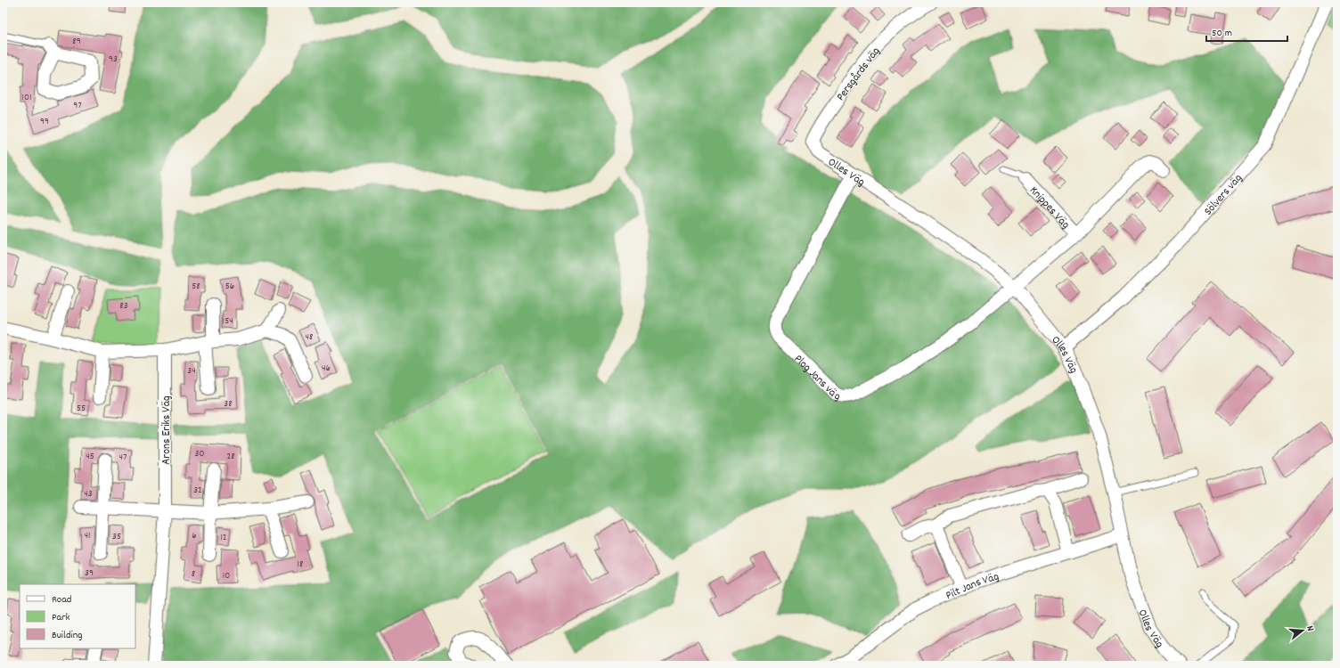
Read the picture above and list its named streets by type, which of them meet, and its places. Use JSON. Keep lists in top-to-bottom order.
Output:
{
  "streets": {
    "street": [
      "Persgårds väg",
      "Olles Väg",
      "Sölvers väg",
      "Knippes Väg",
      "Plog Jans väg",
      "Arons Eriks Väg",
      "Pilt Jans Väg"
    ]
  },
  "crossings": [
    ["Persgårds väg", "Olles Väg"],
    ["Olles Väg", "Sölvers väg"],
    ["Olles Väg", "Plog Jans väg"],
    ["Olles Väg", "Pilt Jans Väg"]
  ],
  "house_numbers": [
    "89",
    "93",
    "101",
    "97",
    "99",
    "58",
    "56",
    "83",
    "54",
    "48",
    "46",
    "34",
    "38",
    "55",
    "30",
    "45",
    "28",
    "47",
    "32",
    "43",
    "41",
    "6",
    "35",
    "12",
    "18",
    "39",
    "8",
    "10"
  ],
  "legend": ["Road", "Park", "Building"],
  "scale_bar": "50 m",
  "north": "right"
}
